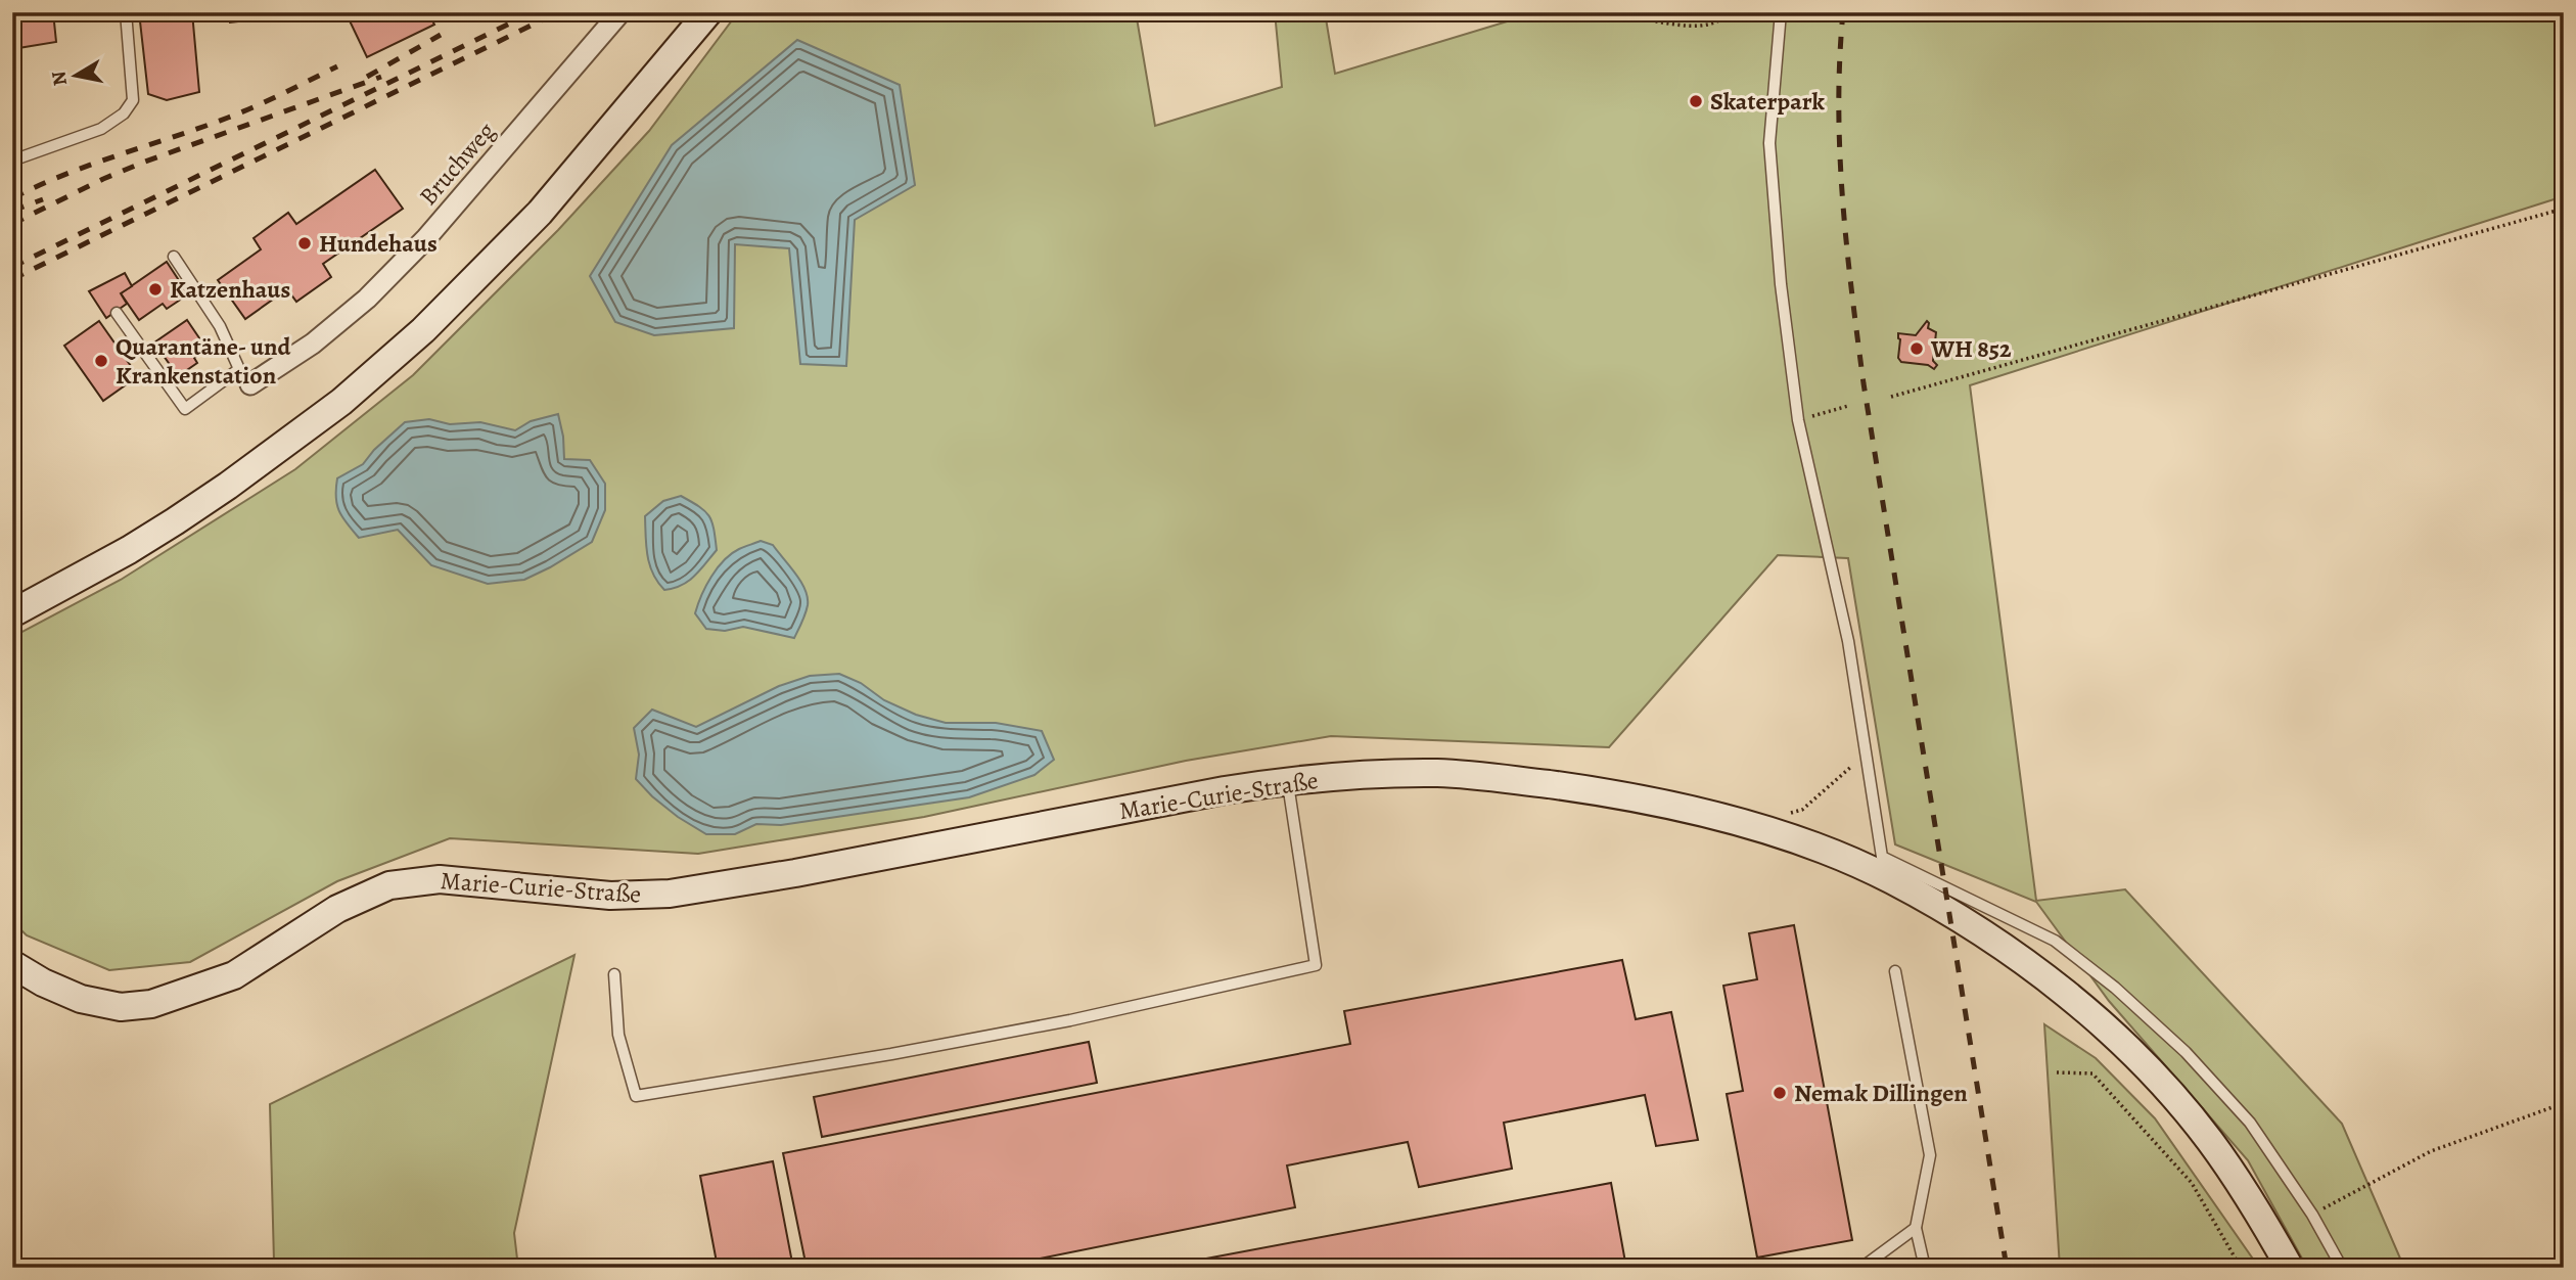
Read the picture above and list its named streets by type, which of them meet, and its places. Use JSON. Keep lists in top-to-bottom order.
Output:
{
  "streets": {
    "main road": ["Marie-Curie-Straße"],
    "street": ["Bruchweg"]
  },
  "places": [
    "Skaterpark",
    "Hundehaus",
    "Katzenhaus",
    "WH 852",
    "Quarantäne- und Krankenstation",
    "Nemak Dillingen"
  ],
  "north": "left"
}
